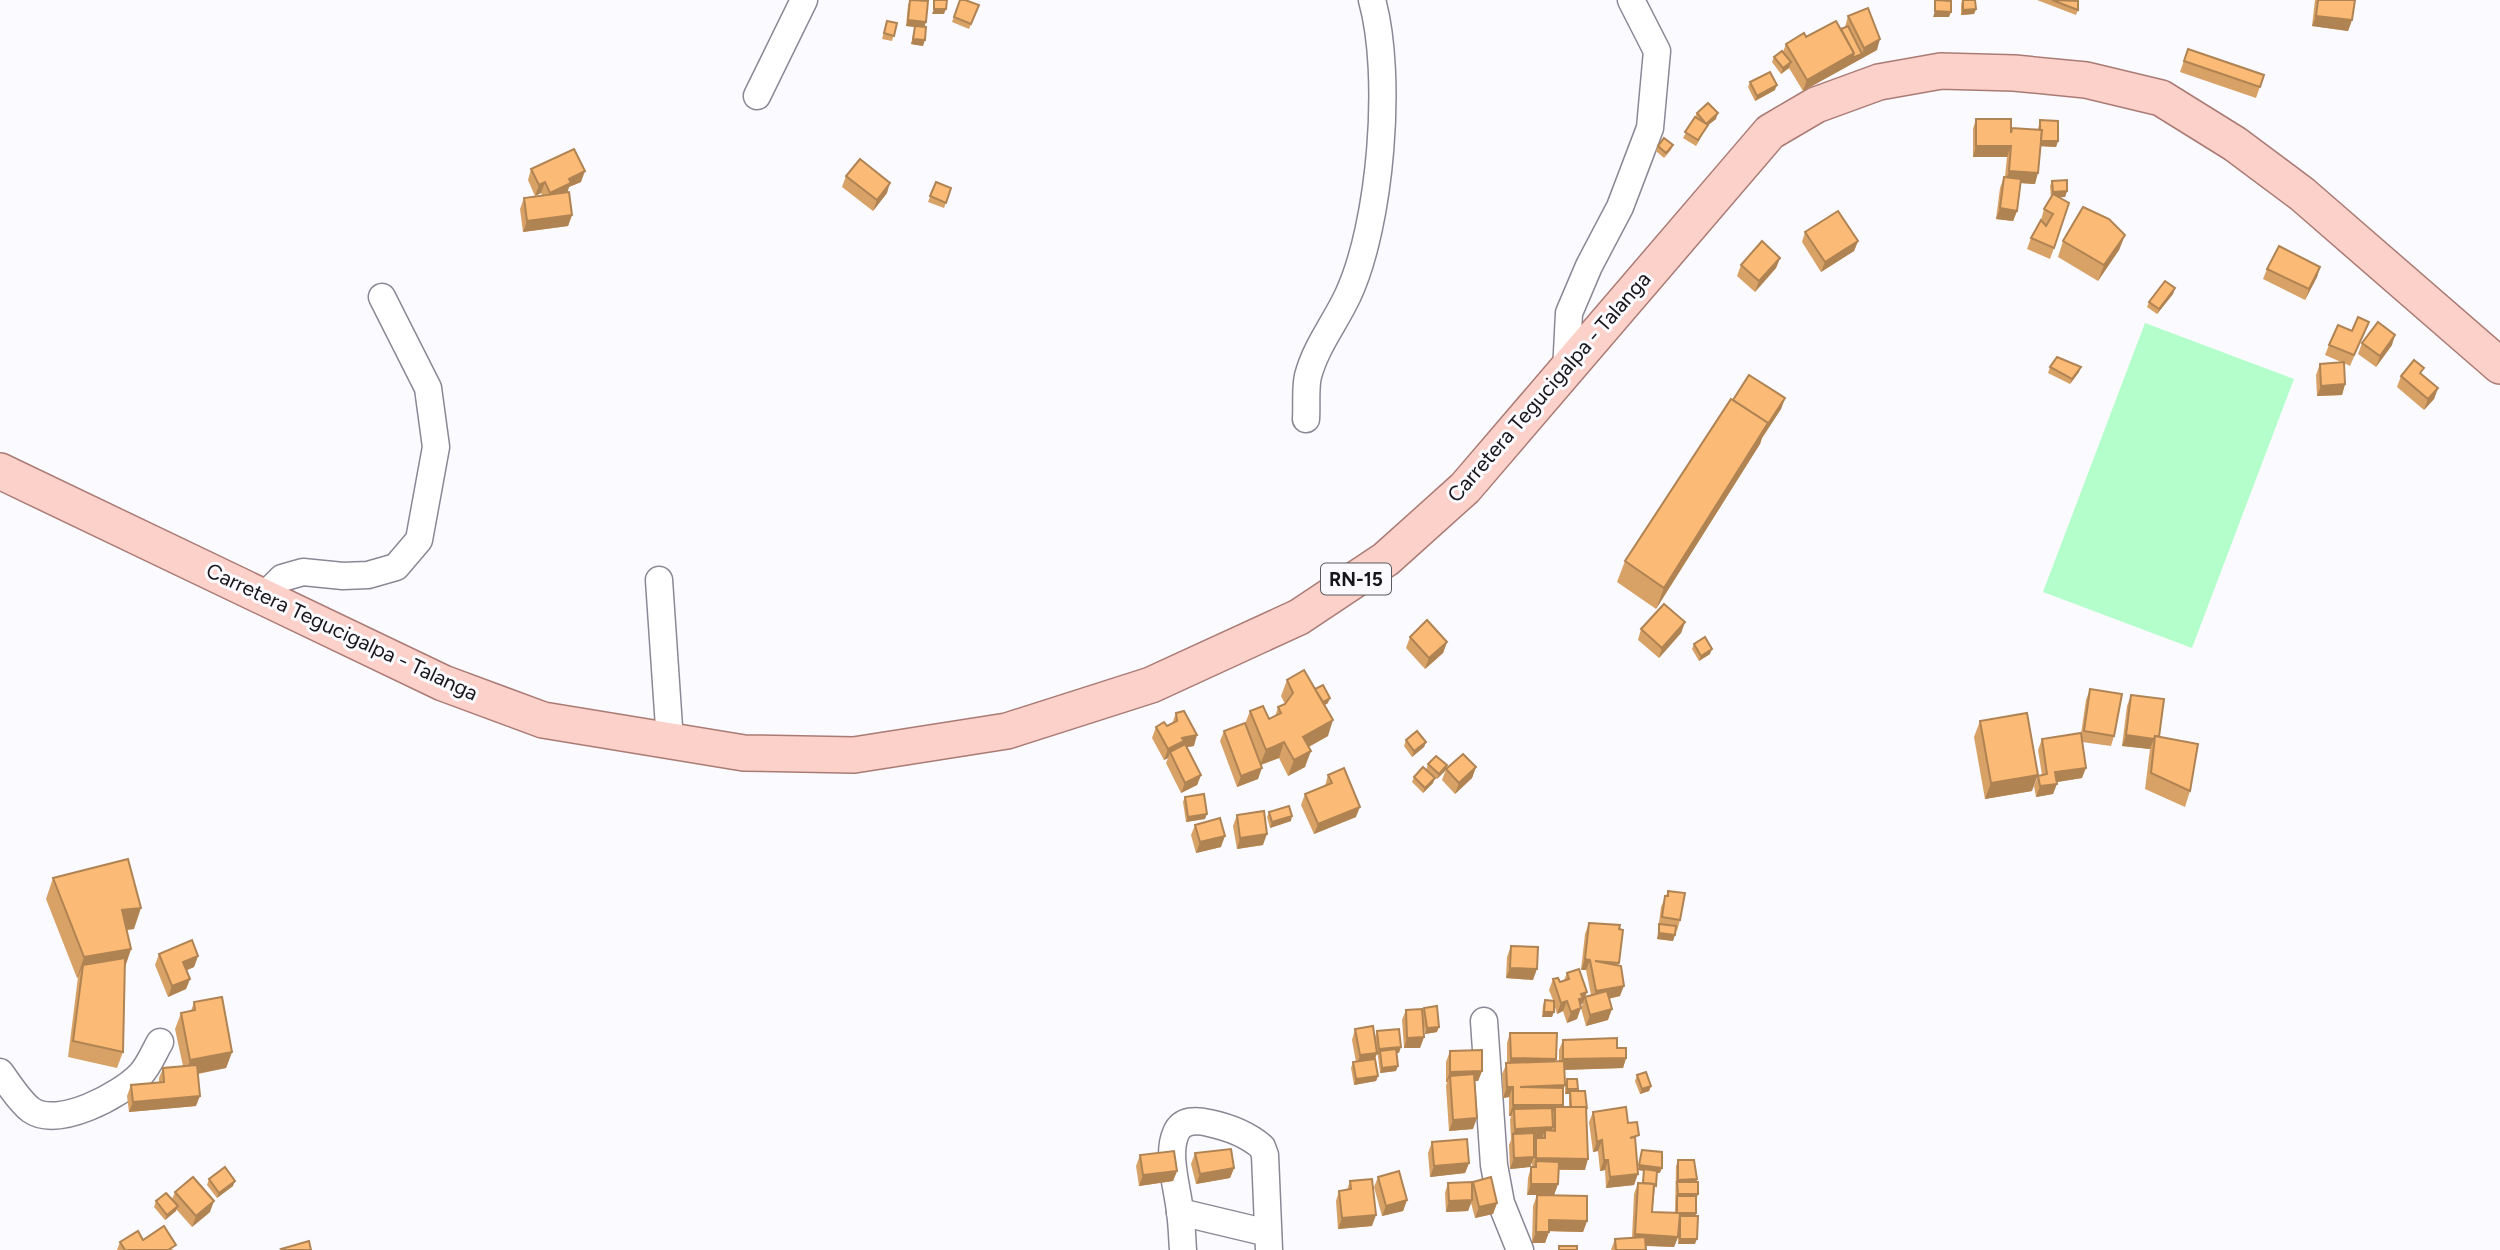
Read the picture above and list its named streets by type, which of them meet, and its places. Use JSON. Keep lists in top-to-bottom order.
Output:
{
  "streets": {
    "main road": ["Carretera Tegucigalpa - Talanga", "RN-15"]
  }
}
